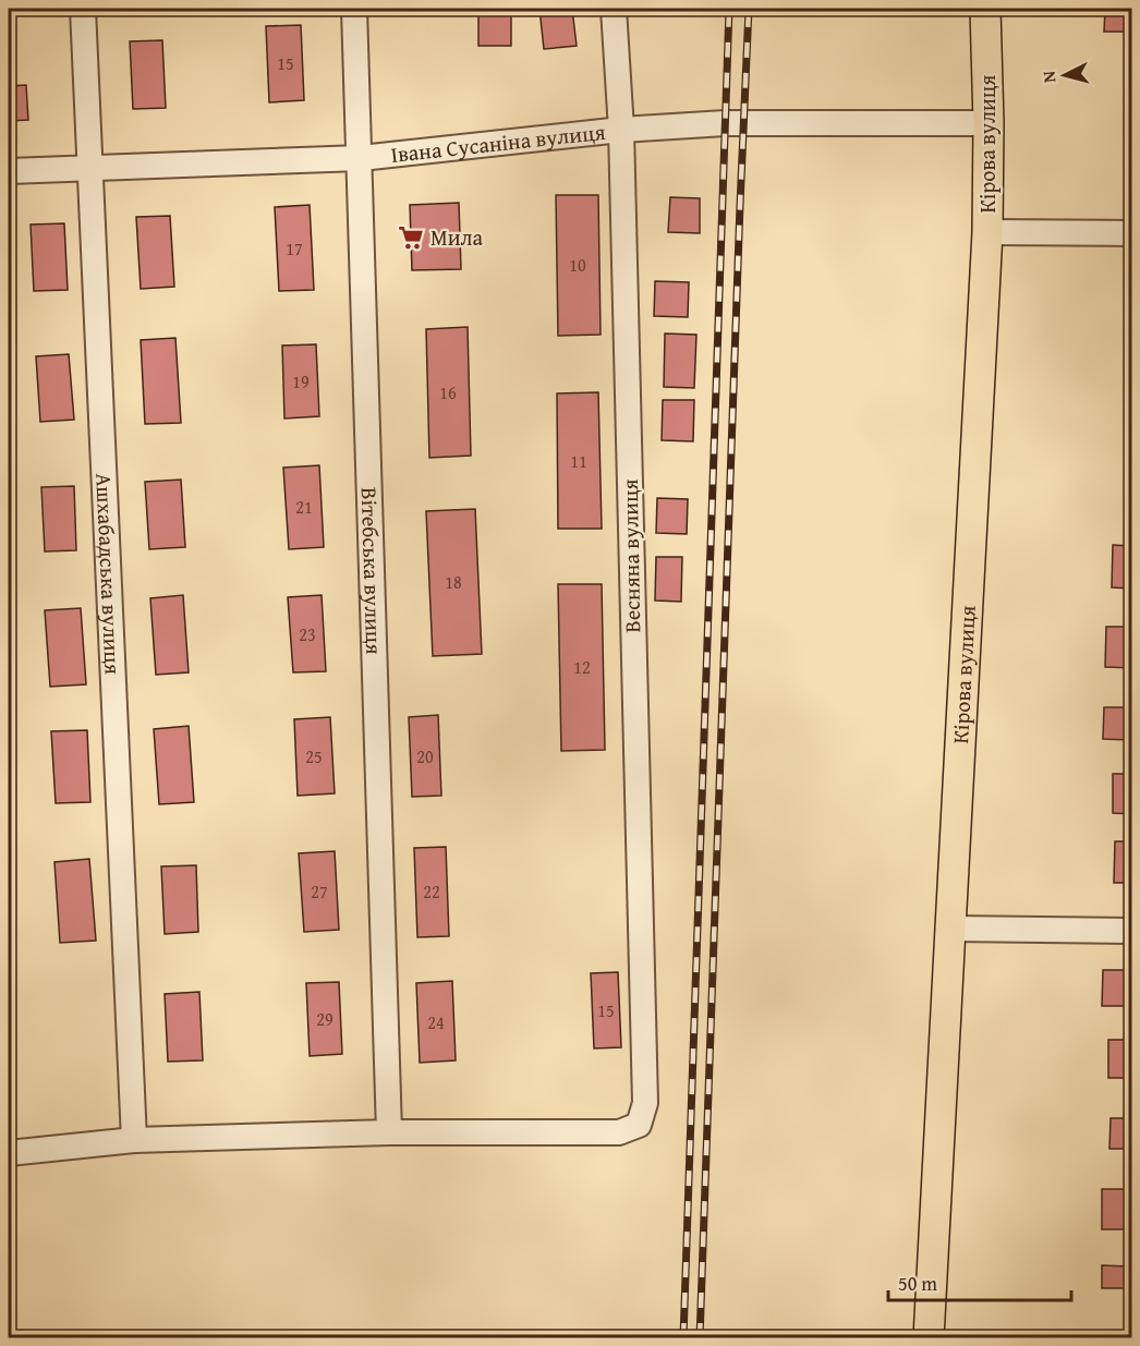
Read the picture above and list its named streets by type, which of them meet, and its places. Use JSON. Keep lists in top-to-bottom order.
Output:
{
  "streets": {
    "main road": ["Кірова вулиця"],
    "street": [
      "Івана Сусаніна вулиця",
      "Весняна вулиця",
      "Вітебська вулиця",
      "Ашхабадська вулиця"
    ]
  },
  "crossings": [
    ["Івана Сусаніна вулиця", "Кірова вулиця"],
    ["Івана Сусаніна вулиця", "Весняна вулиця"],
    ["Івана Сусаніна вулиця", "Вітебська вулиця"],
    ["Івана Сусаніна вулиця", "Ашхабадська вулиця"],
    ["Весняна вулиця", "Вітебська вулиця"]
  ],
  "places": {
    "supermarket": ["Мила"]
  },
  "house_numbers": [
    "15",
    "17",
    "10",
    "19",
    "16",
    "11",
    "21",
    "18",
    "23",
    "12",
    "25",
    "20",
    "27",
    "22",
    "15",
    "29",
    "24"
  ],
  "scale_bar": "50 m",
  "north": "left"
}
